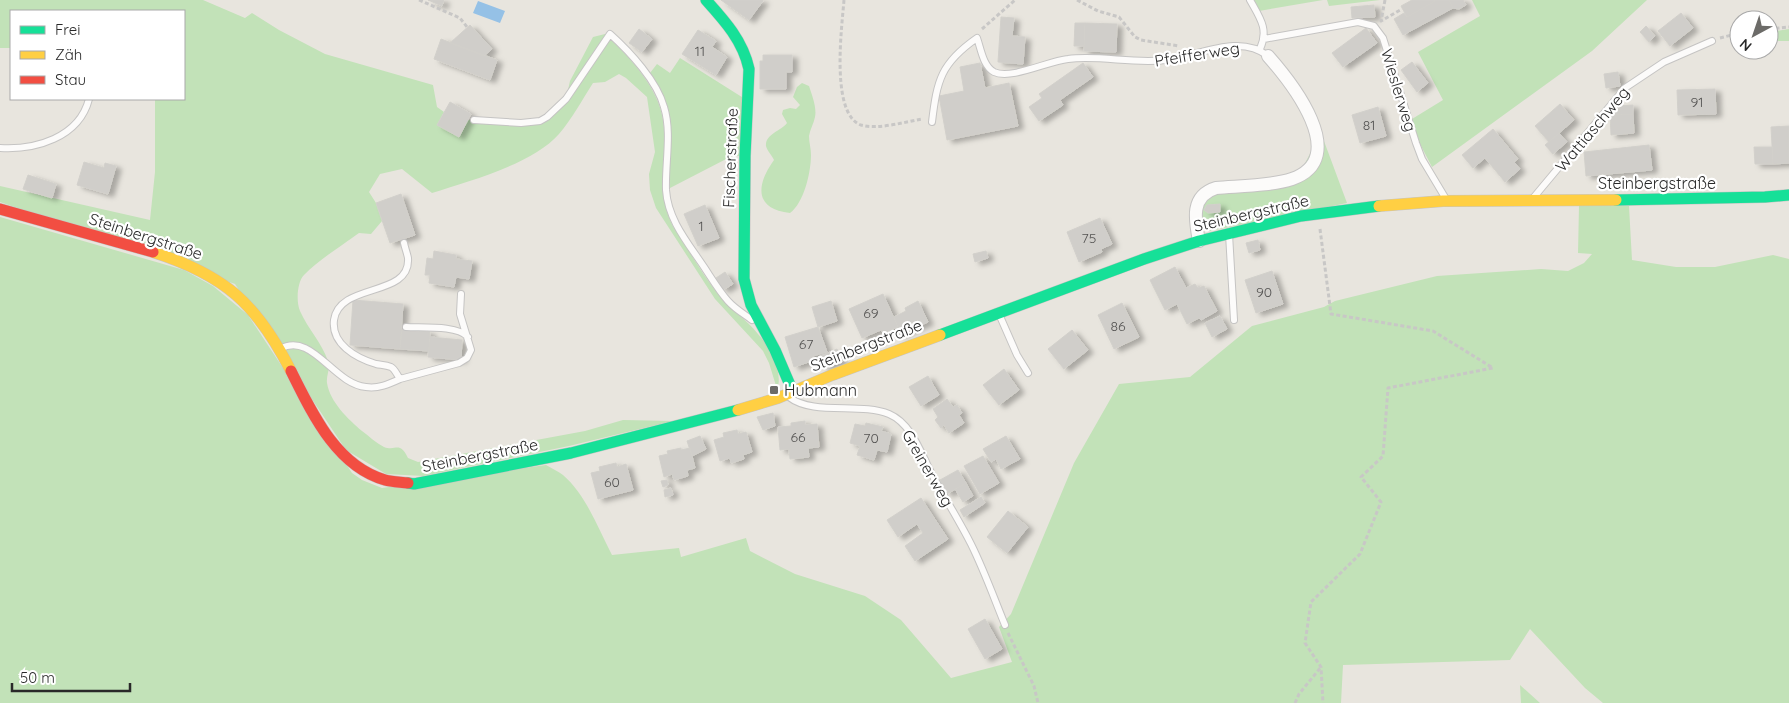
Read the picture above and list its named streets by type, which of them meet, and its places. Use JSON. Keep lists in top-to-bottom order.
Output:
{
  "streets": {
    "street": ["Fischerstraße", "Steinbergstraße"],
    "lane": [
      "Pfeifferweg",
      "Wieslerweg",
      "Wattiaschweg",
      "Greinerweg"
    ]
  },
  "crossings": [
    ["Wieslerweg", "Steinbergstraße"],
    ["Wattiaschweg", "Steinbergstraße"],
    ["Fischerstraße", "Steinbergstraße"],
    ["Fischerstraße", "Greinerweg"],
    ["Steinbergstraße", "Greinerweg"]
  ],
  "places": {
    "transit": ["Hubmann"]
  },
  "house_numbers": [
    "11",
    "91",
    "81",
    "1",
    "75",
    "90",
    "69",
    "86",
    "67",
    "66",
    "70",
    "60"
  ],
  "legend": ["Frei", "Zäh", "Stau"],
  "scale_bar": "50 m",
  "north": "bottom left"
}
